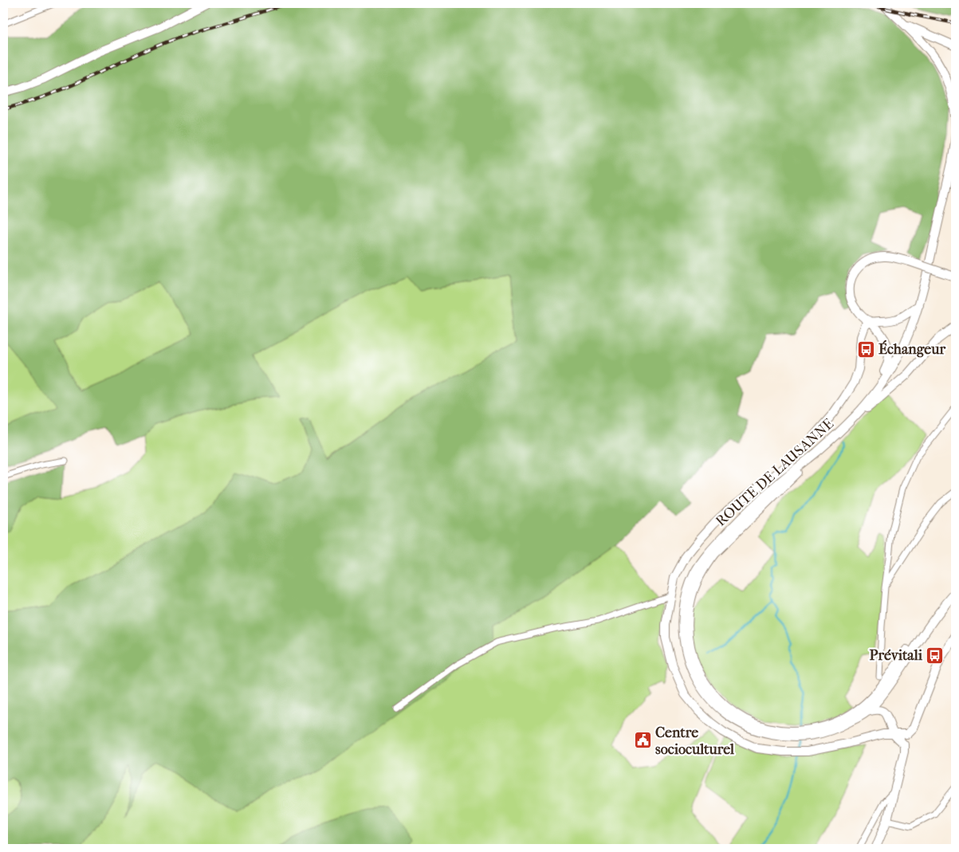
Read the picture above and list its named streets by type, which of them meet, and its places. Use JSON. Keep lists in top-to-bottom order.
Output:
{
  "streets": {
    "main road": ["ROUTE DE LAUSANNE"]
  },
  "places": {
    "bus stop": ["Échangeur", "Prévitali"],
    "public building": ["Centre socioculturel"]
  }
}
